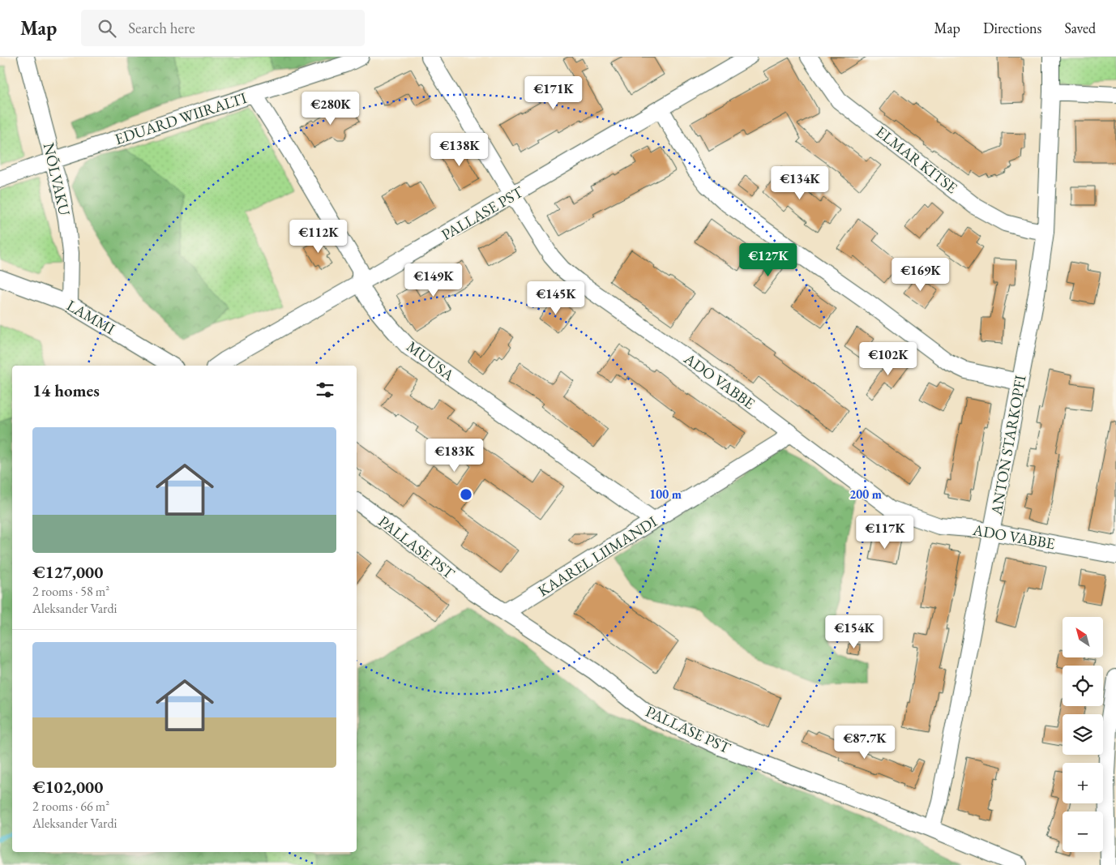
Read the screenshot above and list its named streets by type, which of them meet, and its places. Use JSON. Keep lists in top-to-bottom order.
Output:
{
  "streets": {
    "street": [
      "EDUARD WIIRALTI",
      "ELMAR KITSE",
      "NÕLVAKU",
      "PALLASE PST",
      "LAMMI",
      "MUUSA",
      "ADO VABBE",
      "ANTON STARKOPFI",
      "KAAREL LIIMANDI"
    ]
  },
  "crossings": [
    ["EDUARD WIIRALTI", "NÕLVAKU"],
    ["EDUARD WIIRALTI", "MUUSA"],
    ["ELMAR KITSE", "ANTON STARKOPFI"],
    ["NÕLVAKU", "LAMMI"],
    ["PALLASE PST", "MUUSA"],
    ["PALLASE PST", "ADO VABBE"],
    ["PALLASE PST", "ANTON STARKOPFI"],
    ["PALLASE PST", "KAAREL LIIMANDI"],
    ["MUUSA", "KAAREL LIIMANDI"],
    ["ADO VABBE", "ANTON STARKOPFI"],
    ["ADO VABBE", "KAAREL LIIMANDI"]
  ],
  "north": "top left",
  "page": {
    "header": "Map",
    "search": "Search here",
    "nav": ["Map", "Directions", "Saved"],
    "price": [
      "€171K",
      "€280K",
      "€138K",
      "€134K",
      "€112K",
      "€127K",
      "€169K",
      "€149K",
      "€145K",
      "€102K",
      "€183K",
      "€117K",
      "€154K",
      "€87.7K"
    ],
    "heading": "14 homes",
    "list": [
      {
        "name": "€127,000",
        "note": "2 rooms · 58 m² · Aleksander Vardi"
      },
      {
        "name": "€102,000",
        "note": "2 rooms · 66 m² · Aleksander Vardi"
      }
    ],
    "map_buttons": ["+", "−"]
  },
  "rings": ["100 m", "200 m"]
}
